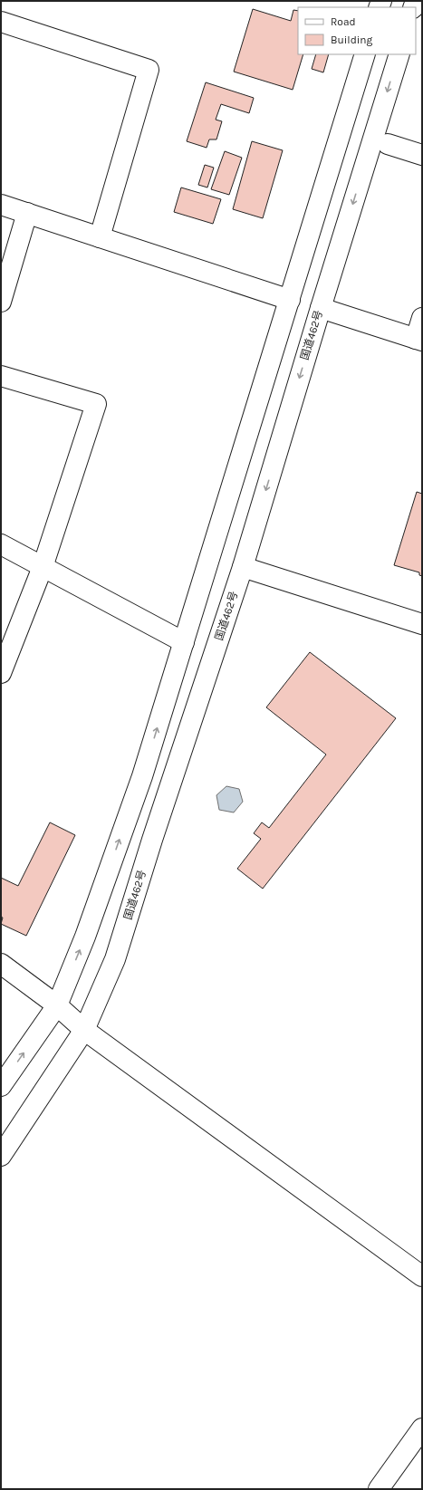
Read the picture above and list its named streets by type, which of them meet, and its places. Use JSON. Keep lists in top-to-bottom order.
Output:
{
  "streets": {
    "main road": ["国道462号"]
  },
  "legend": ["Road", "Building"]
}
